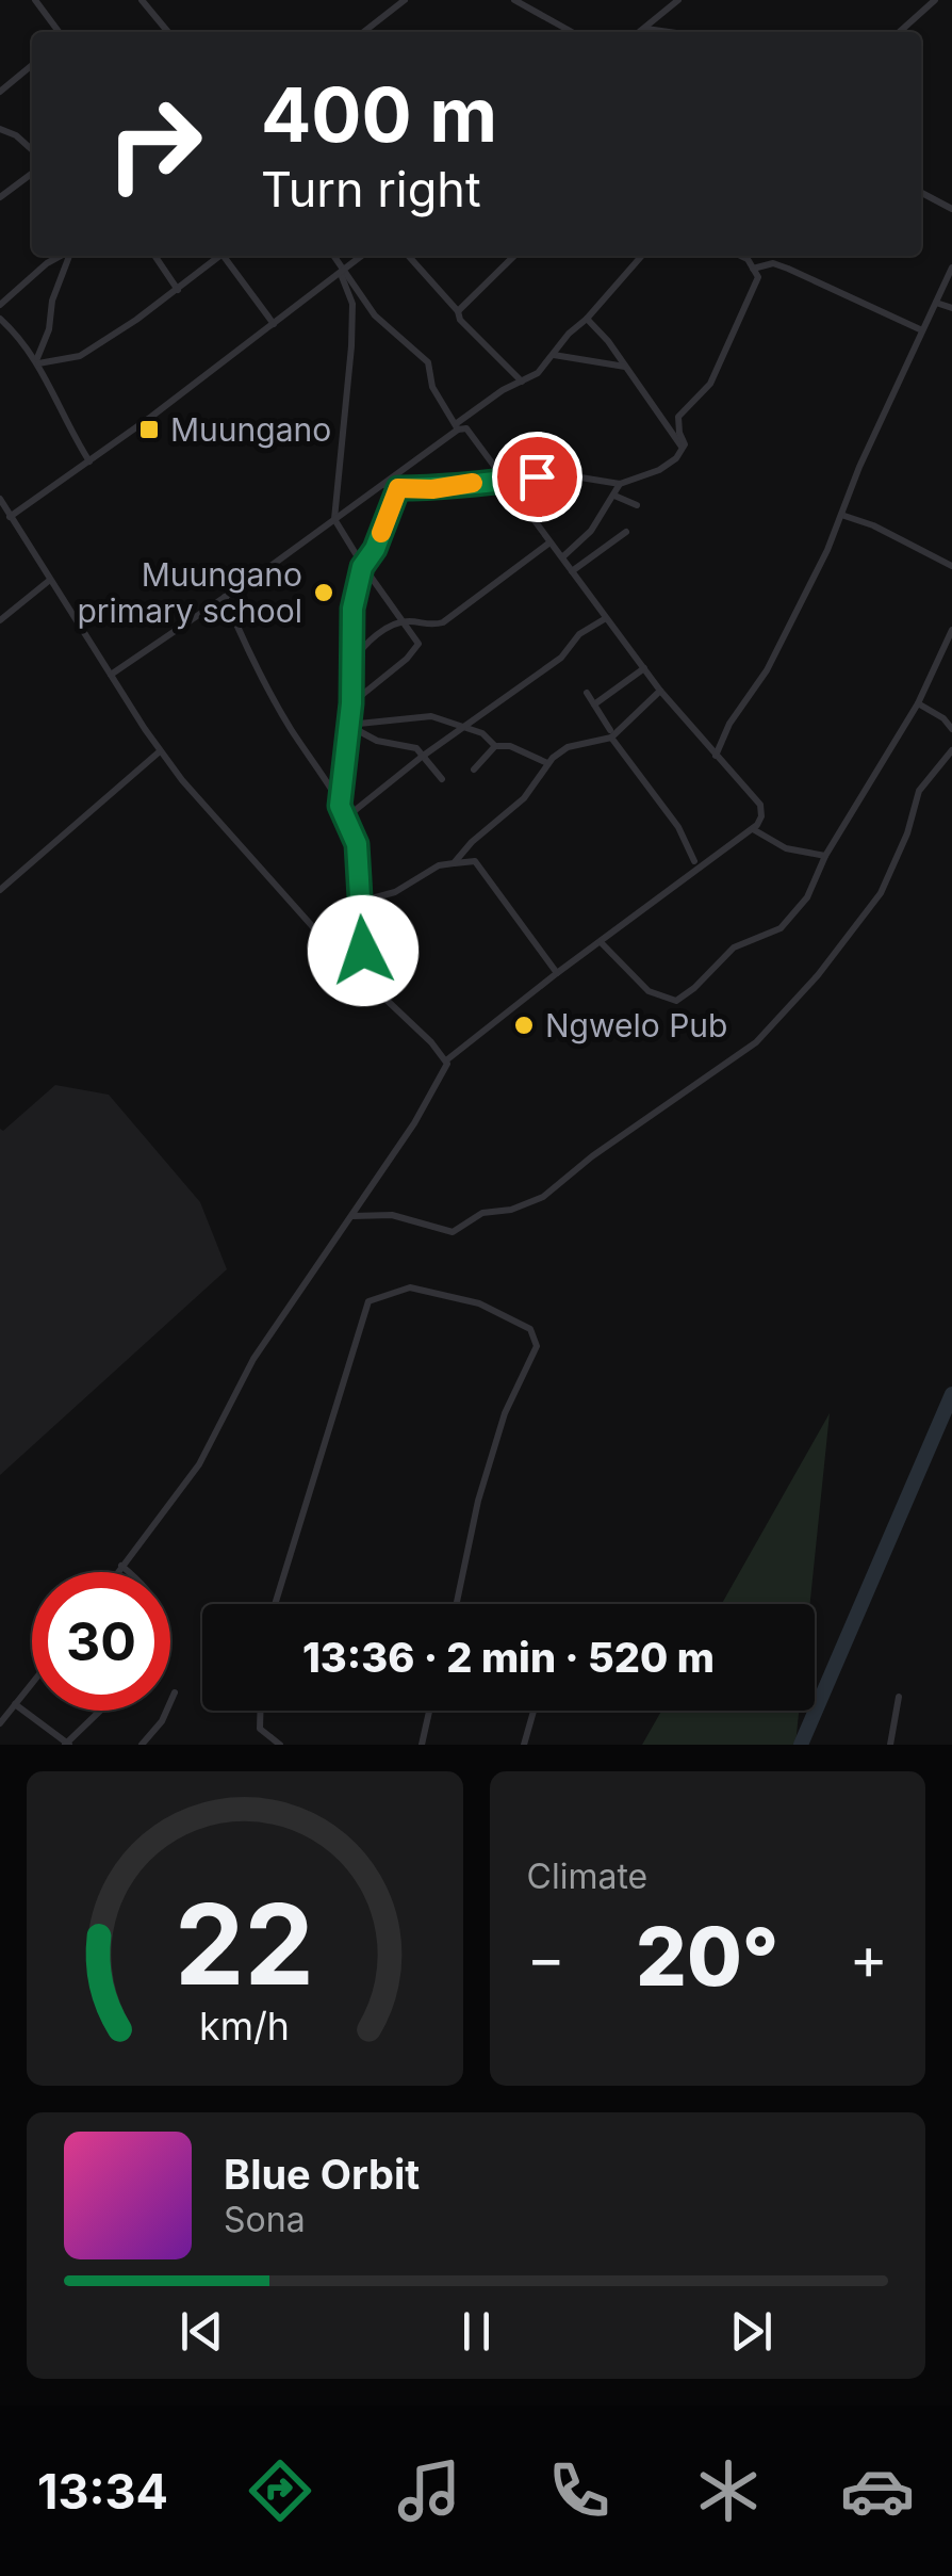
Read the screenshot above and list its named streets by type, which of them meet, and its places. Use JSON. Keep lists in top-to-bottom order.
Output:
{
  "places": {
    "transit": ["Muungano"],
    "other": ["Muungano primary school", "Ngwelo Pub"]
  },
  "page": {
    "turn": ["400 m", "Turn right"],
    "limit": "30",
    "trip": "13:36 · 2 min · 520 m",
    "tile": "Climate",
    "heat": ["−", "20°", "+"],
    "song": ["Blue Orbit", "Sona"],
    "tabs": "13:34",
    "gauge": ["22", "km/h"]
  }
}
